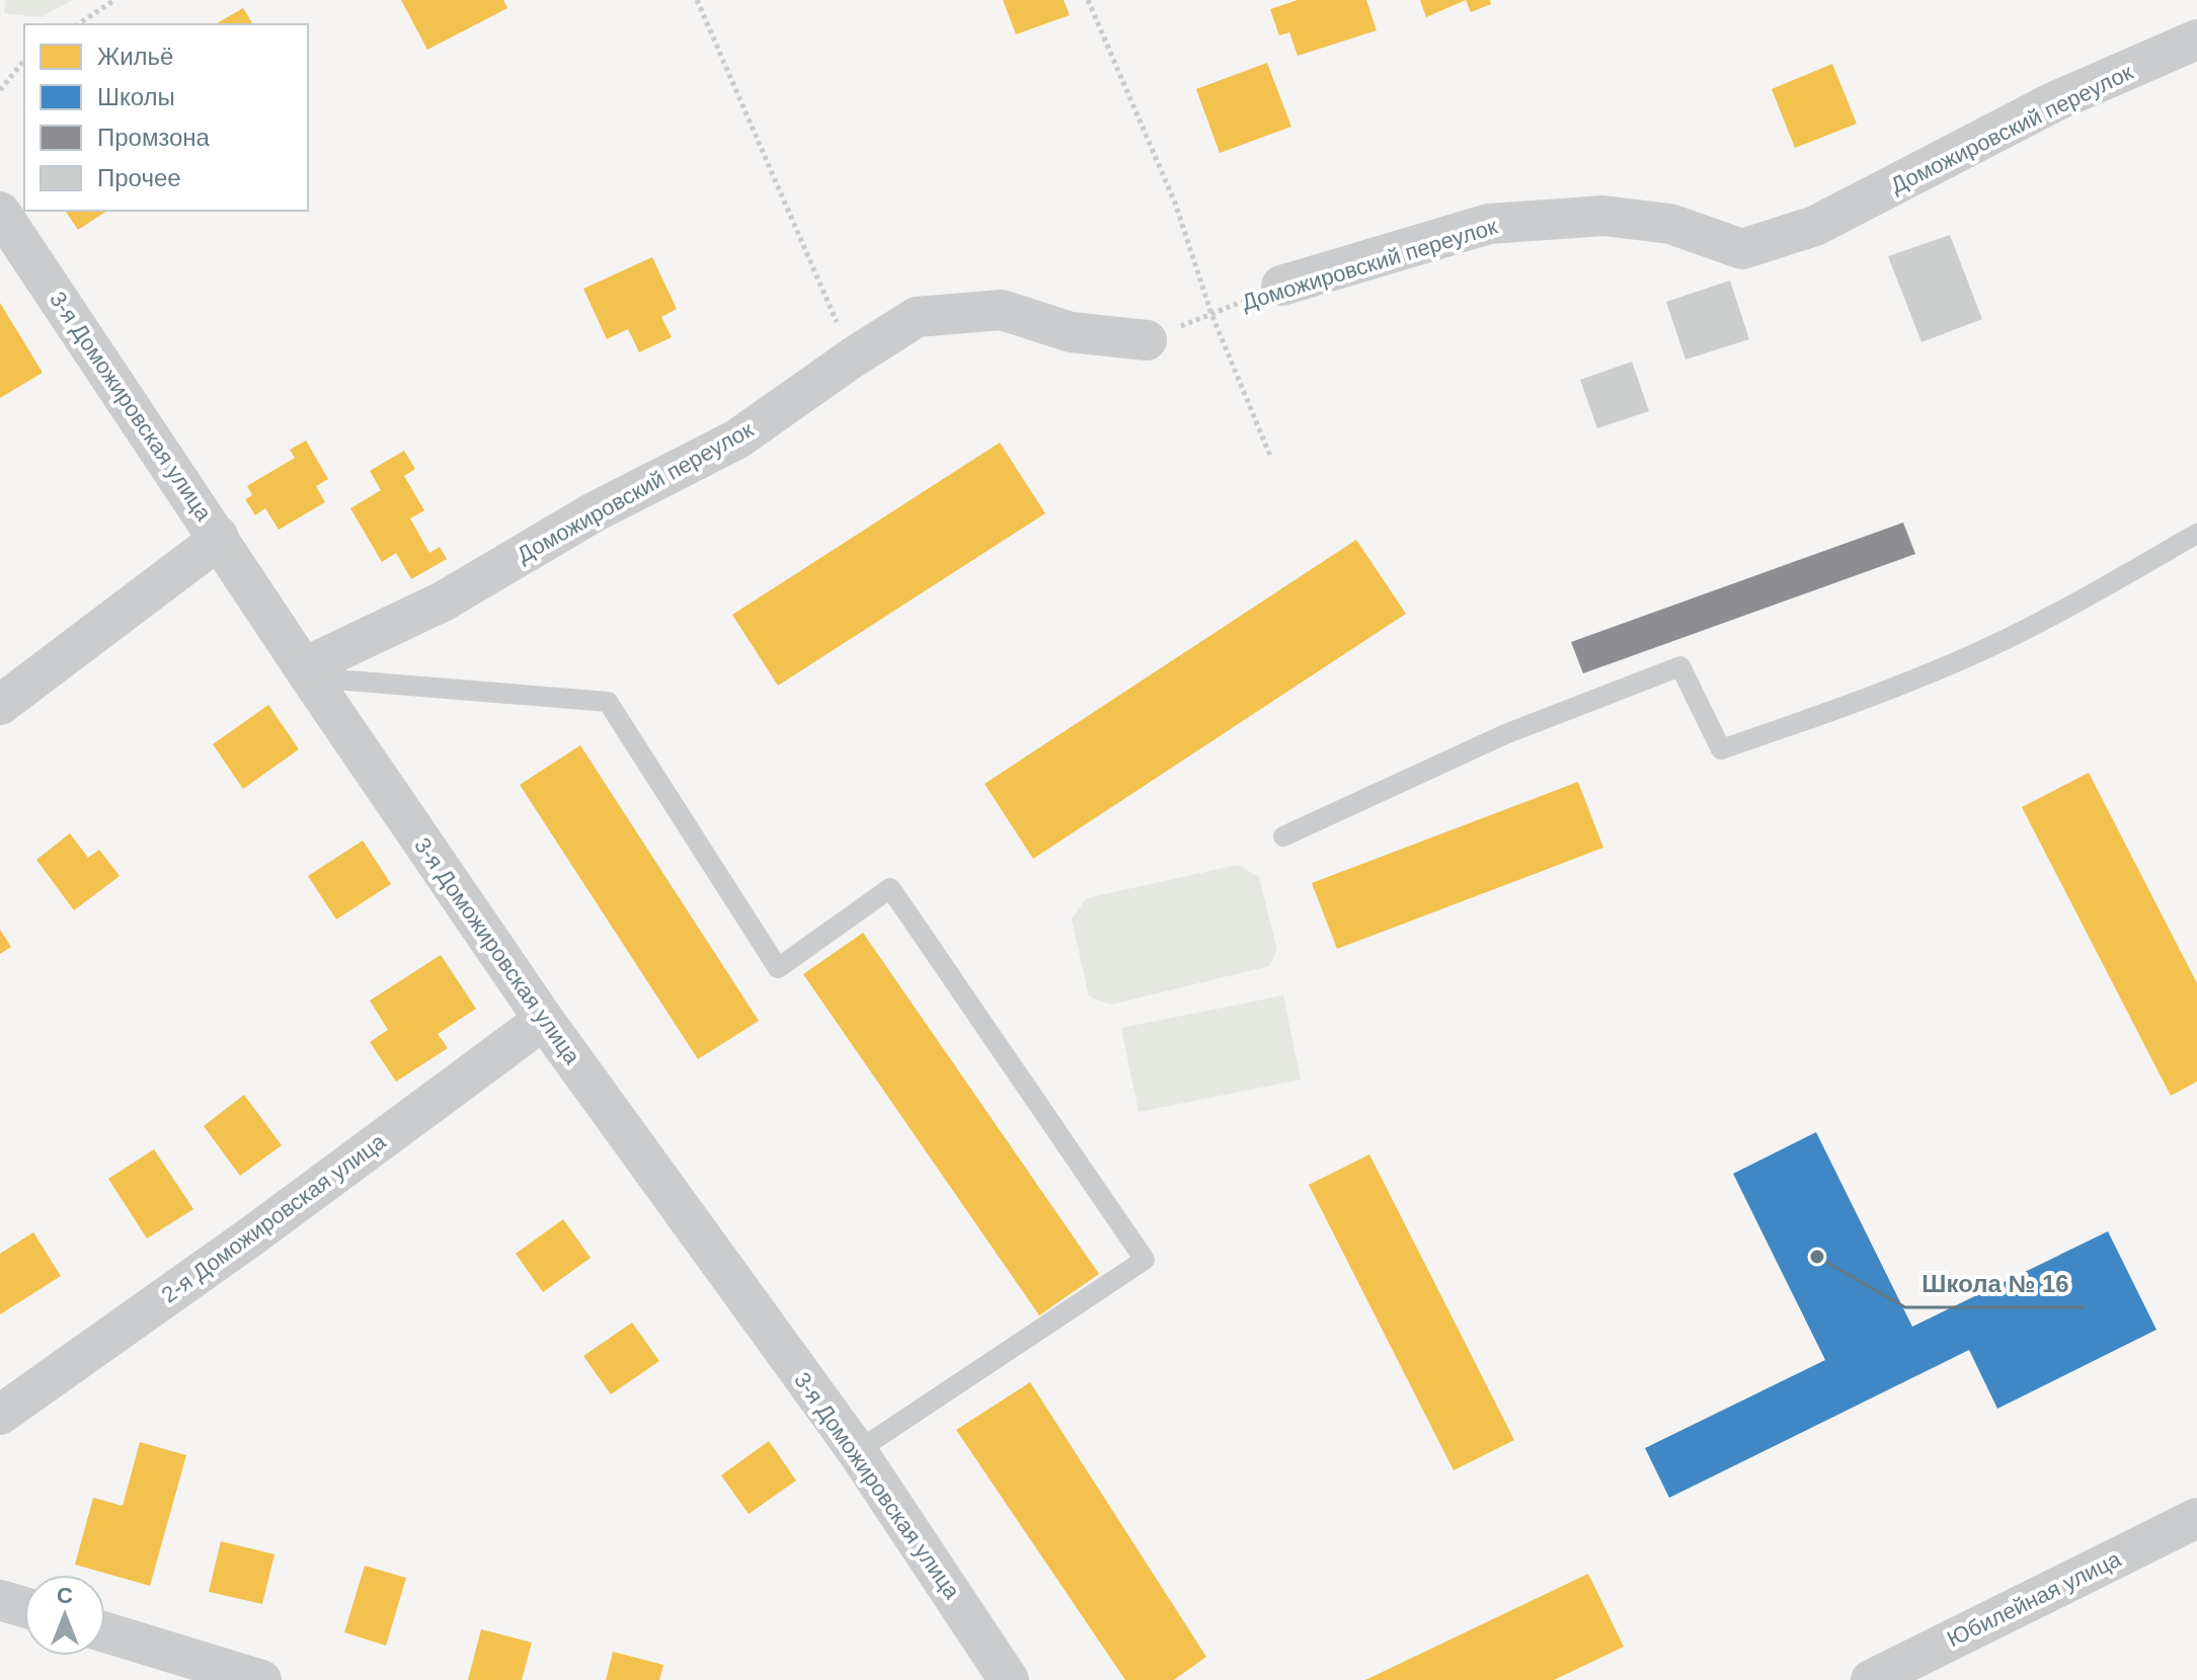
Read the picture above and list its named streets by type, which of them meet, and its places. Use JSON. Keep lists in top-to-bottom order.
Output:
{
  "streets": {
    "street": [
      "Доможировский переулок",
      "3-я Доможировская улица",
      "2-я Доможировская улица",
      "Юбилейная улица"
    ]
  },
  "crossings": [
    ["Доможировский переулок", "3-я Доможировская улица"],
    ["3-я Доможировская улица", "2-я Доможировская улица"]
  ],
  "places": ["Школа № 16"],
  "legend": [
    "Жильё",
    "Школы",
    "Промзона",
    "Прочее"
  ],
  "north": "top"
}
